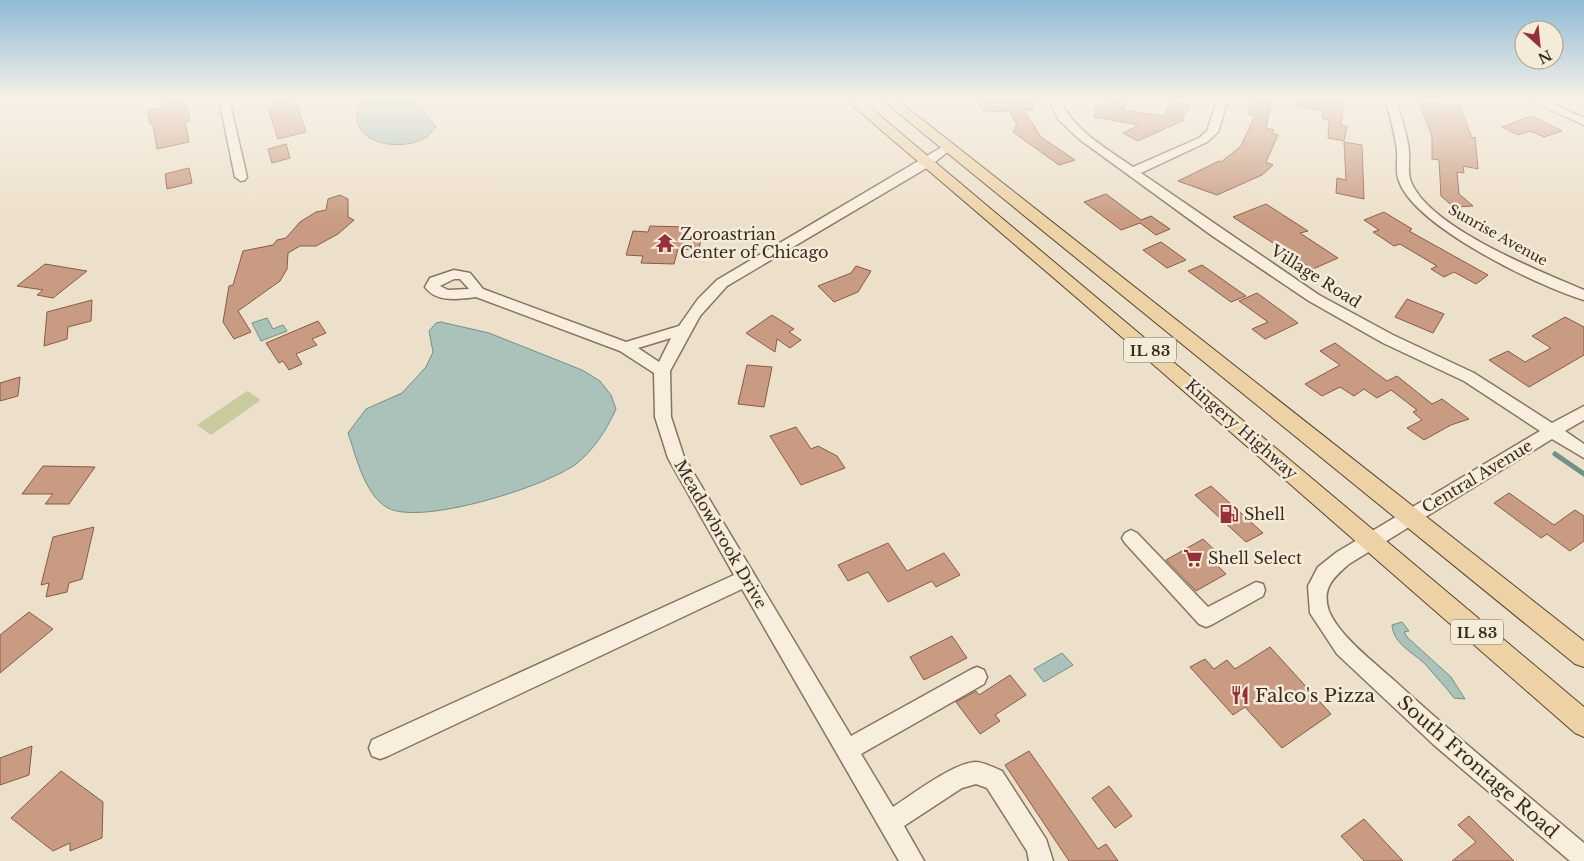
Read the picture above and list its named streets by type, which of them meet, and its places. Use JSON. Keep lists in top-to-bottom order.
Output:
{
  "streets": {
    "main road": ["IL 83", "Kingery Highway"],
    "street": [
      "Sunrise Avenue",
      "Village Road",
      "Central Avenue",
      "Meadowbrook Drive",
      "South Frontage Road"
    ]
  },
  "crossings": [
    ["Village Road", "Central Avenue"],
    ["Kingery Highway", "Central Avenue"],
    ["Kingery Highway", "South Frontage Road"],
    ["Central Avenue", "South Frontage Road"]
  ],
  "places": {
    "temple": ["Zoroastrian Center of Chicago"],
    "fuel station": ["Shell"],
    "supermarket": ["Shell Select"],
    "restaurant": ["Falco's Pizza"]
  },
  "north": "bottom right"
}
